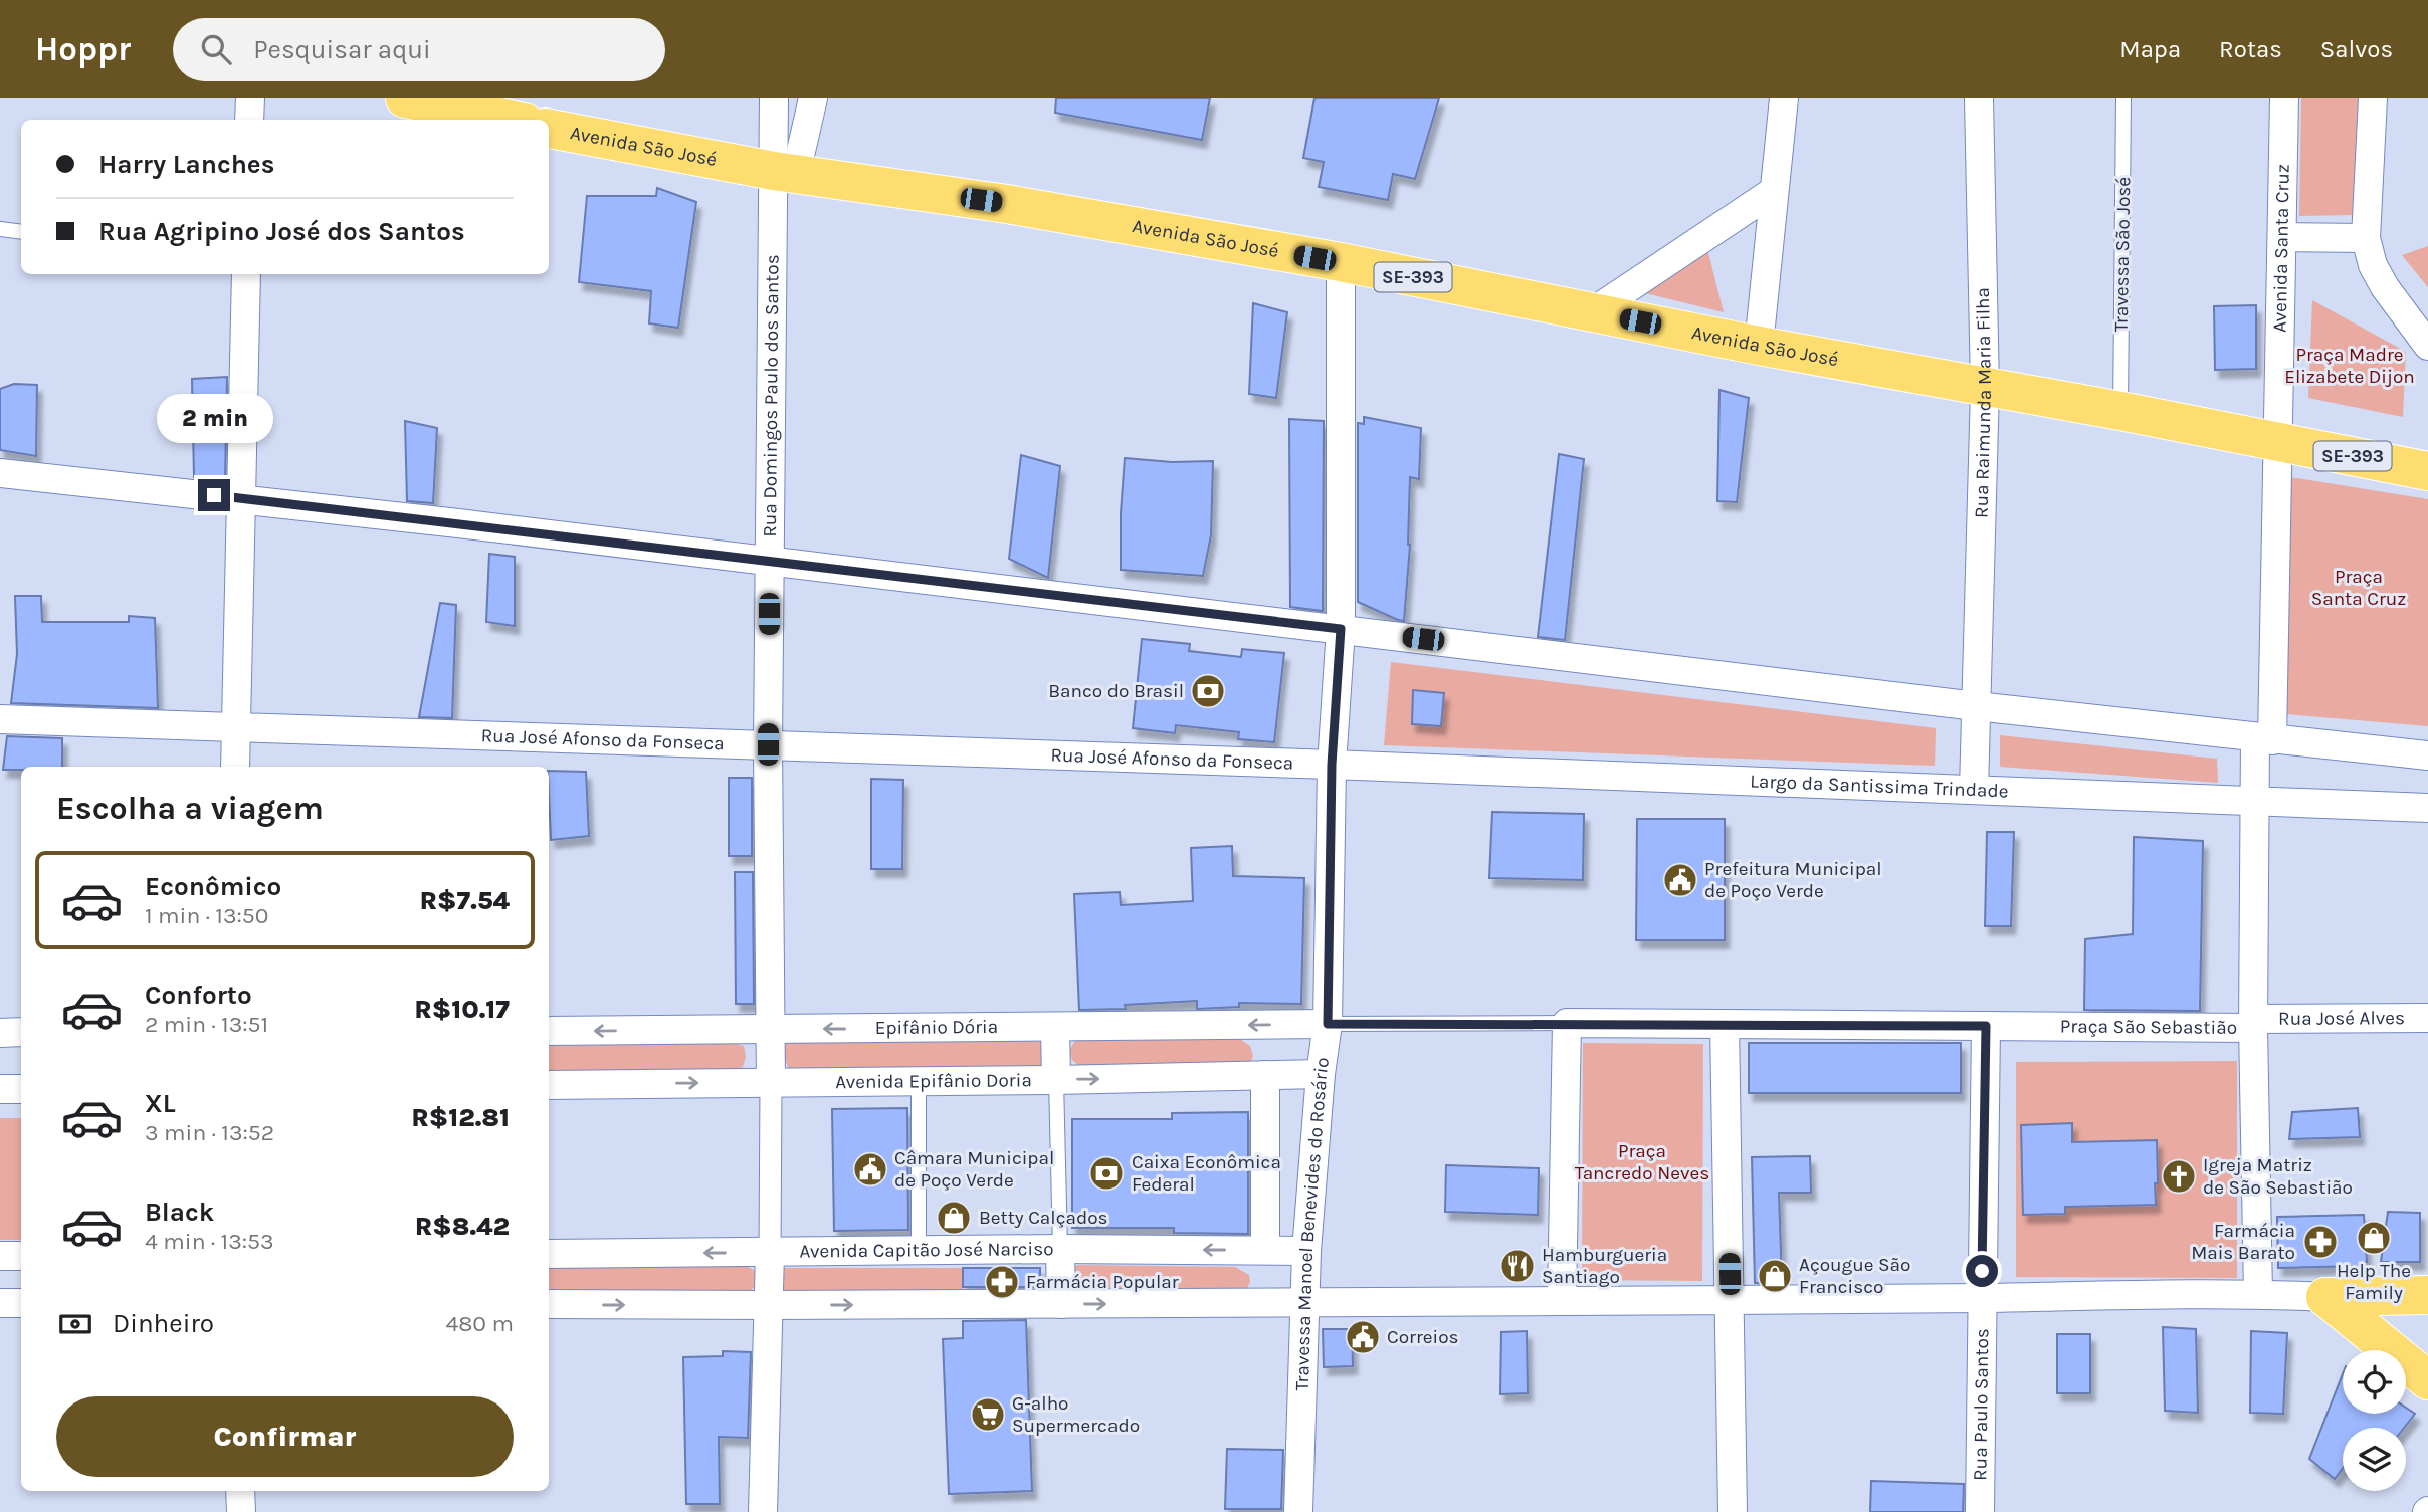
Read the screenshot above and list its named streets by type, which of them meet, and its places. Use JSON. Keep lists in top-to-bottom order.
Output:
{
  "streets": {
    "main road": ["Avenida São José", "SE-393"],
    "street": [
      "Avenida Santa Cruz",
      "Rua Domingos Paulo dos Santos",
      "Rua Raimunda Maria Filha",
      "Rua José Afonso da Fonseca",
      "Largo da Santissima Trindade",
      "Rua José Alves",
      "Praça São Sebastião",
      "Epifânio Dória",
      "Avenida Epifânio Doria",
      "Travessa Manoel Benevides do Rosário",
      "Avenida Capitão José Narciso",
      "Rua Paulo Santos"
    ],
    "lane": ["Travessa São José"]
  },
  "crossings": [
    ["Avenida São José", "Avenida Santa Cruz"],
    ["Avenida São José", "Travessa São José"],
    ["Avenida São José", "SE-393"],
    ["Avenida São José", "Rua Domingos Paulo dos Santos"],
    ["Avenida São José", "Rua Raimunda Maria Filha"],
    ["Avenida São José", "Travessa Manoel Benevides do Rosário"],
    ["Avenida Santa Cruz", "SE-393"],
    ["Rua Domingos Paulo dos Santos", "Rua José Afonso da Fonseca"],
    ["Rua Domingos Paulo dos Santos", "Epifânio Dória"],
    ["Rua Domingos Paulo dos Santos", "Avenida Epifânio Doria"],
    ["Rua Raimunda Maria Filha", "Largo da Santissima Trindade"],
    ["Rua José Afonso da Fonseca", "Largo da Santissima Trindade"],
    ["Rua José Afonso da Fonseca", "Travessa Manoel Benevides do Rosário"],
    ["Largo da Santissima Trindade", "Travessa Manoel Benevides do Rosário"],
    ["Rua José Alves", "Praça São Sebastião"],
    ["Epifânio Dória", "Travessa Manoel Benevides do Rosário"],
    ["Avenida Epifânio Doria", "Travessa Manoel Benevides do Rosário"],
    ["Travessa Manoel Benevides do Rosário", "Avenida Capitão José Narciso"]
  ],
  "one_way": ["Epifânio Dória"],
  "parks": ["Praça Madre Elizabete Dijon", "Praça Santa Cruz", "Praça Tancredo Neves"],
  "places": {
    "bank": ["Banco do Brasil", "Caixa Econômica Federal"],
    "public building": ["Prefeitura Municipal de Poço Verde", "Câmara Municipal de Poço Verde", "Correios"],
    "church": ["Igreja Matriz de São Sebastião"],
    "shop": ["Betty Calçados", "Help The Family", "Açougue São Francisco"],
    "pharmacy": ["Farmácia Mais Barato", "Farmácia Popular"],
    "restaurant": ["Hamburgueria Santiago"],
    "supermarket": ["G-alho Supermercado"]
  },
  "page": {
    "header": "Hoppr",
    "search": "Pesquisar aqui",
    "nav": ["Mapa", "Rotas", "Salvos"],
    "banner": ["Harry Lanches", "Rua Agripino José dos Santos"],
    "bubble": "2 min",
    "heading": "Escolha a viagem",
    "list": [
      {
        "name": "Econômico",
        "note": "1 min · 13:50",
        "value": "R$7.54"
      },
      {
        "name": "Conforto",
        "note": "2 min · 13:51",
        "value": "R$10.17"
      },
      {
        "name": "XL",
        "note": "3 min · 13:52",
        "value": "R$12.81"
      },
      {
        "name": "Black",
        "note": "4 min · 13:53",
        "value": "R$8.42"
      }
    ],
    "pay": ["Dinheiro", "480 m"],
    "buttons": "Confirmar"
  }
}
